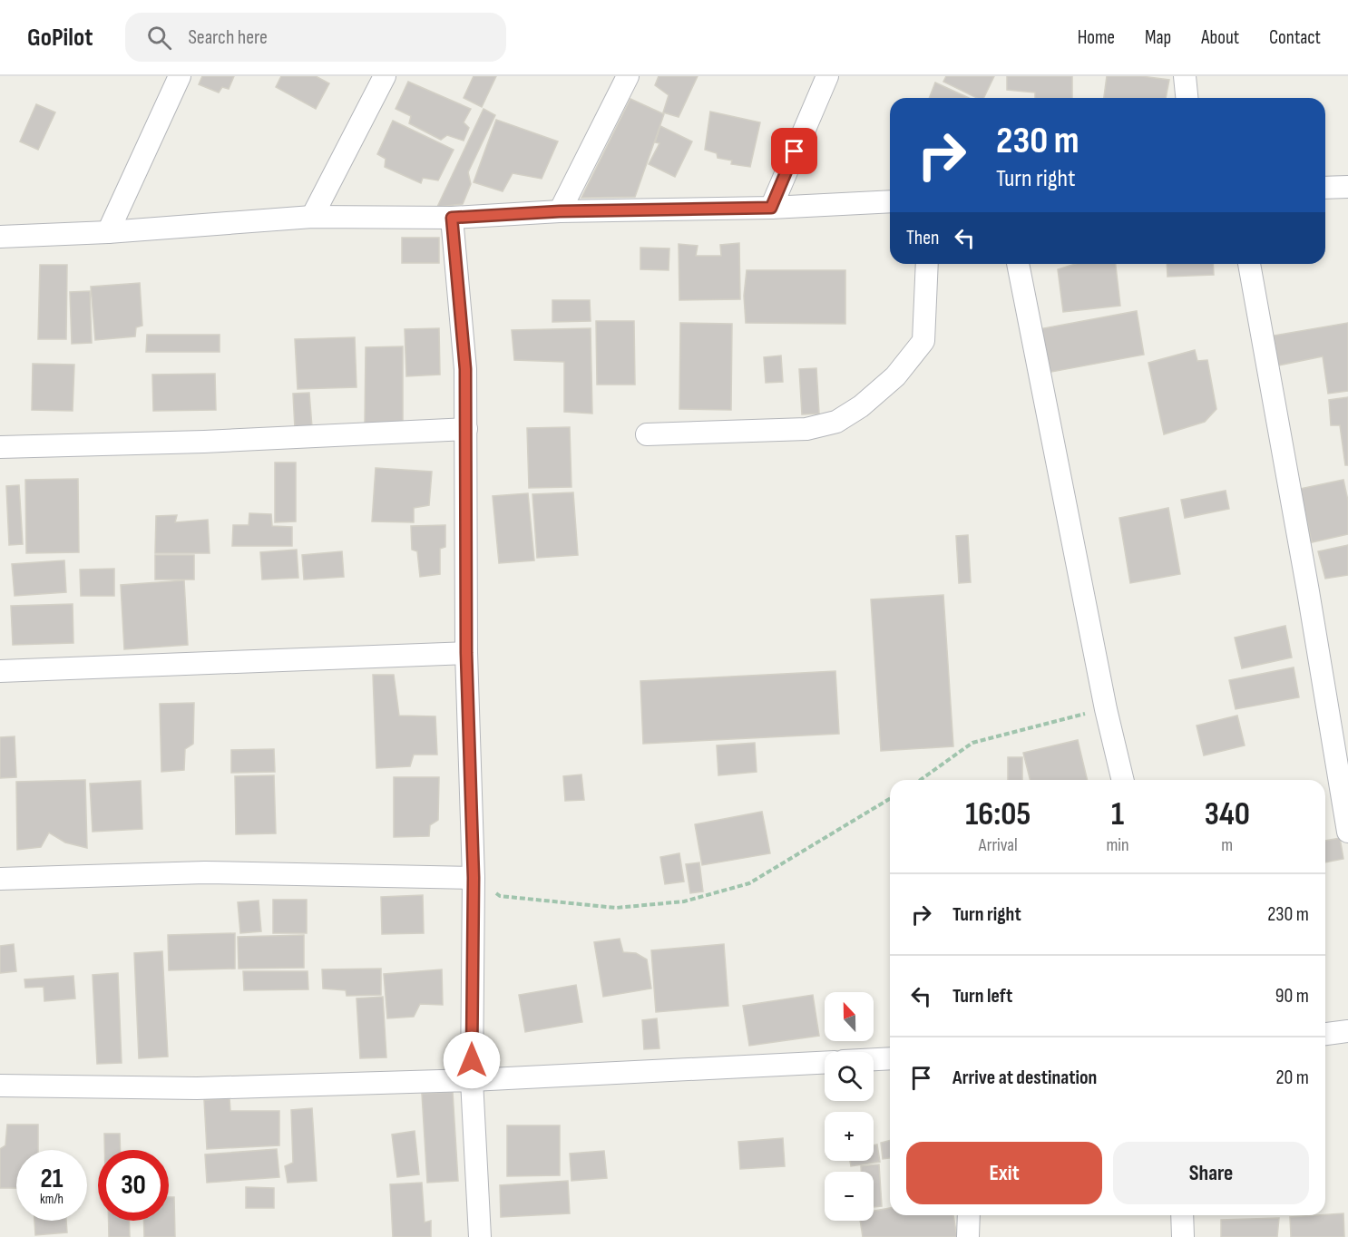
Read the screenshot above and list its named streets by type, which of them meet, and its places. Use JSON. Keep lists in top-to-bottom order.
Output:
{
  "north": "top",
  "page": {
    "header": "GoPilot",
    "search": "Search here",
    "nav": [
      "Home",
      "Map",
      "About",
      "Contact"
    ],
    "turn": ["230 m", "Turn right"],
    "then": "Then",
    "eta": [
      "16:05",
      "Arrival",
      "1",
      "min",
      "340",
      "m"
    ],
    "list": [
      {
        "name": "Turn right",
        "value": "230 m"
      },
      {
        "name": "Turn left",
        "value": "90 m"
      },
      {
        "name": "Arrive at destination",
        "value": "20 m"
      }
    ],
    "map_buttons": ["+", "−"],
    "buttons": ["Exit", "Share"],
    "speed": "21 km/h",
    "limit": "30"
  }
}
